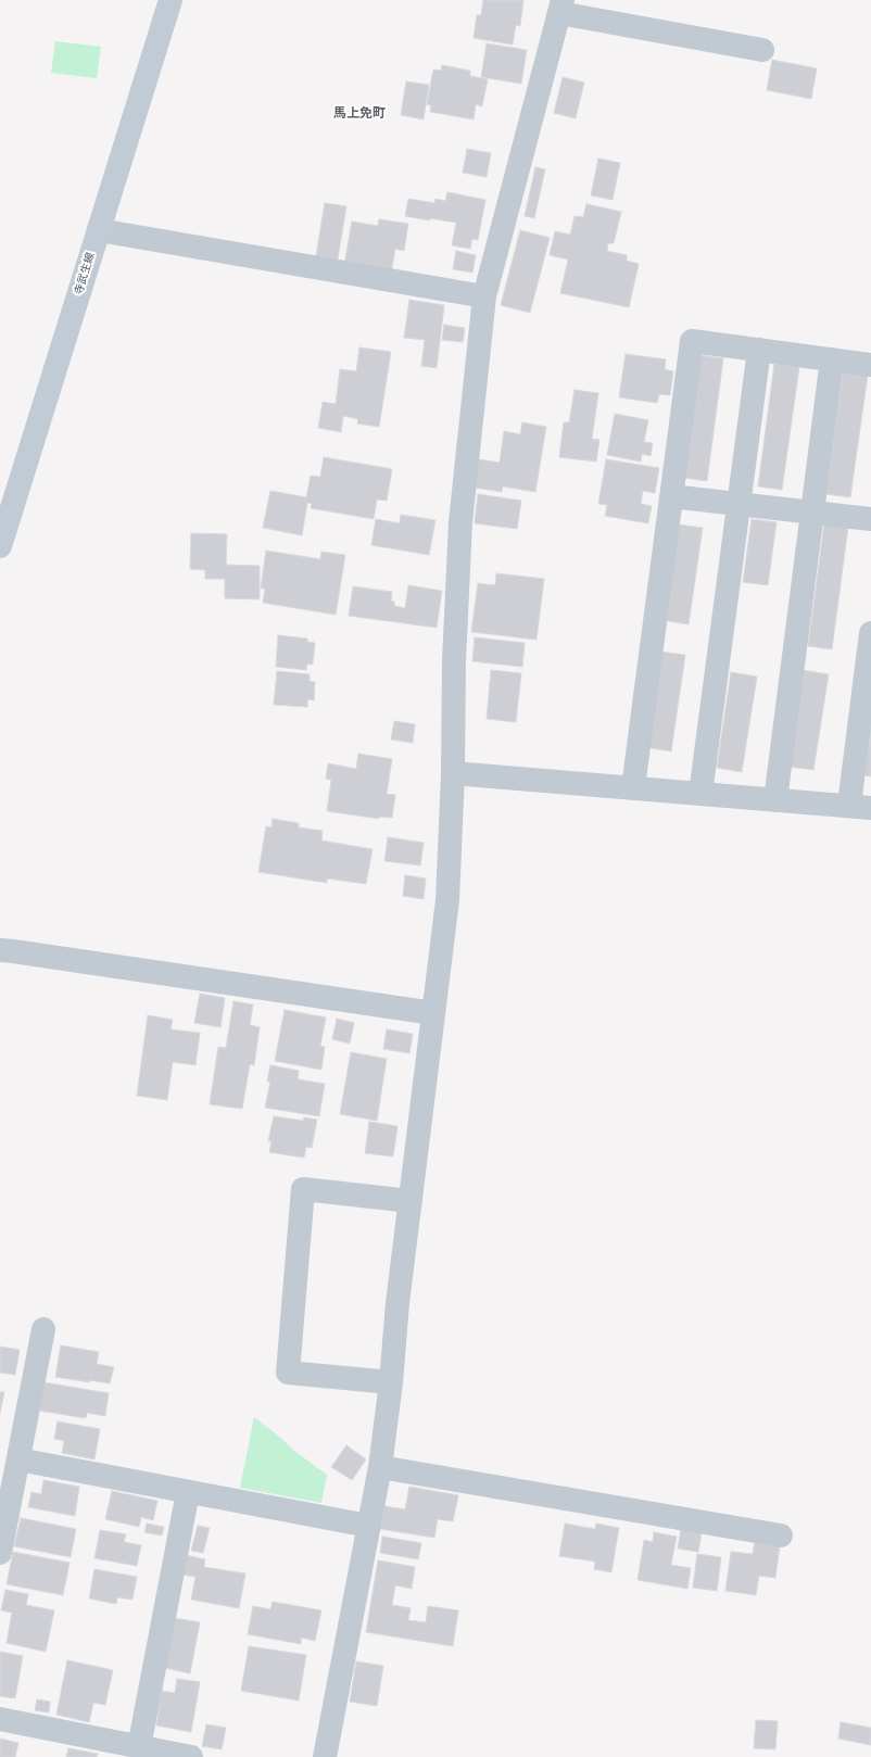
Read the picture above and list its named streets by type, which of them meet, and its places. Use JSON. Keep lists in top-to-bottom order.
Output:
{
  "streets": {
    "main road": ["寺武生線"]
  },
  "districts": ["馬上免町"]
}
